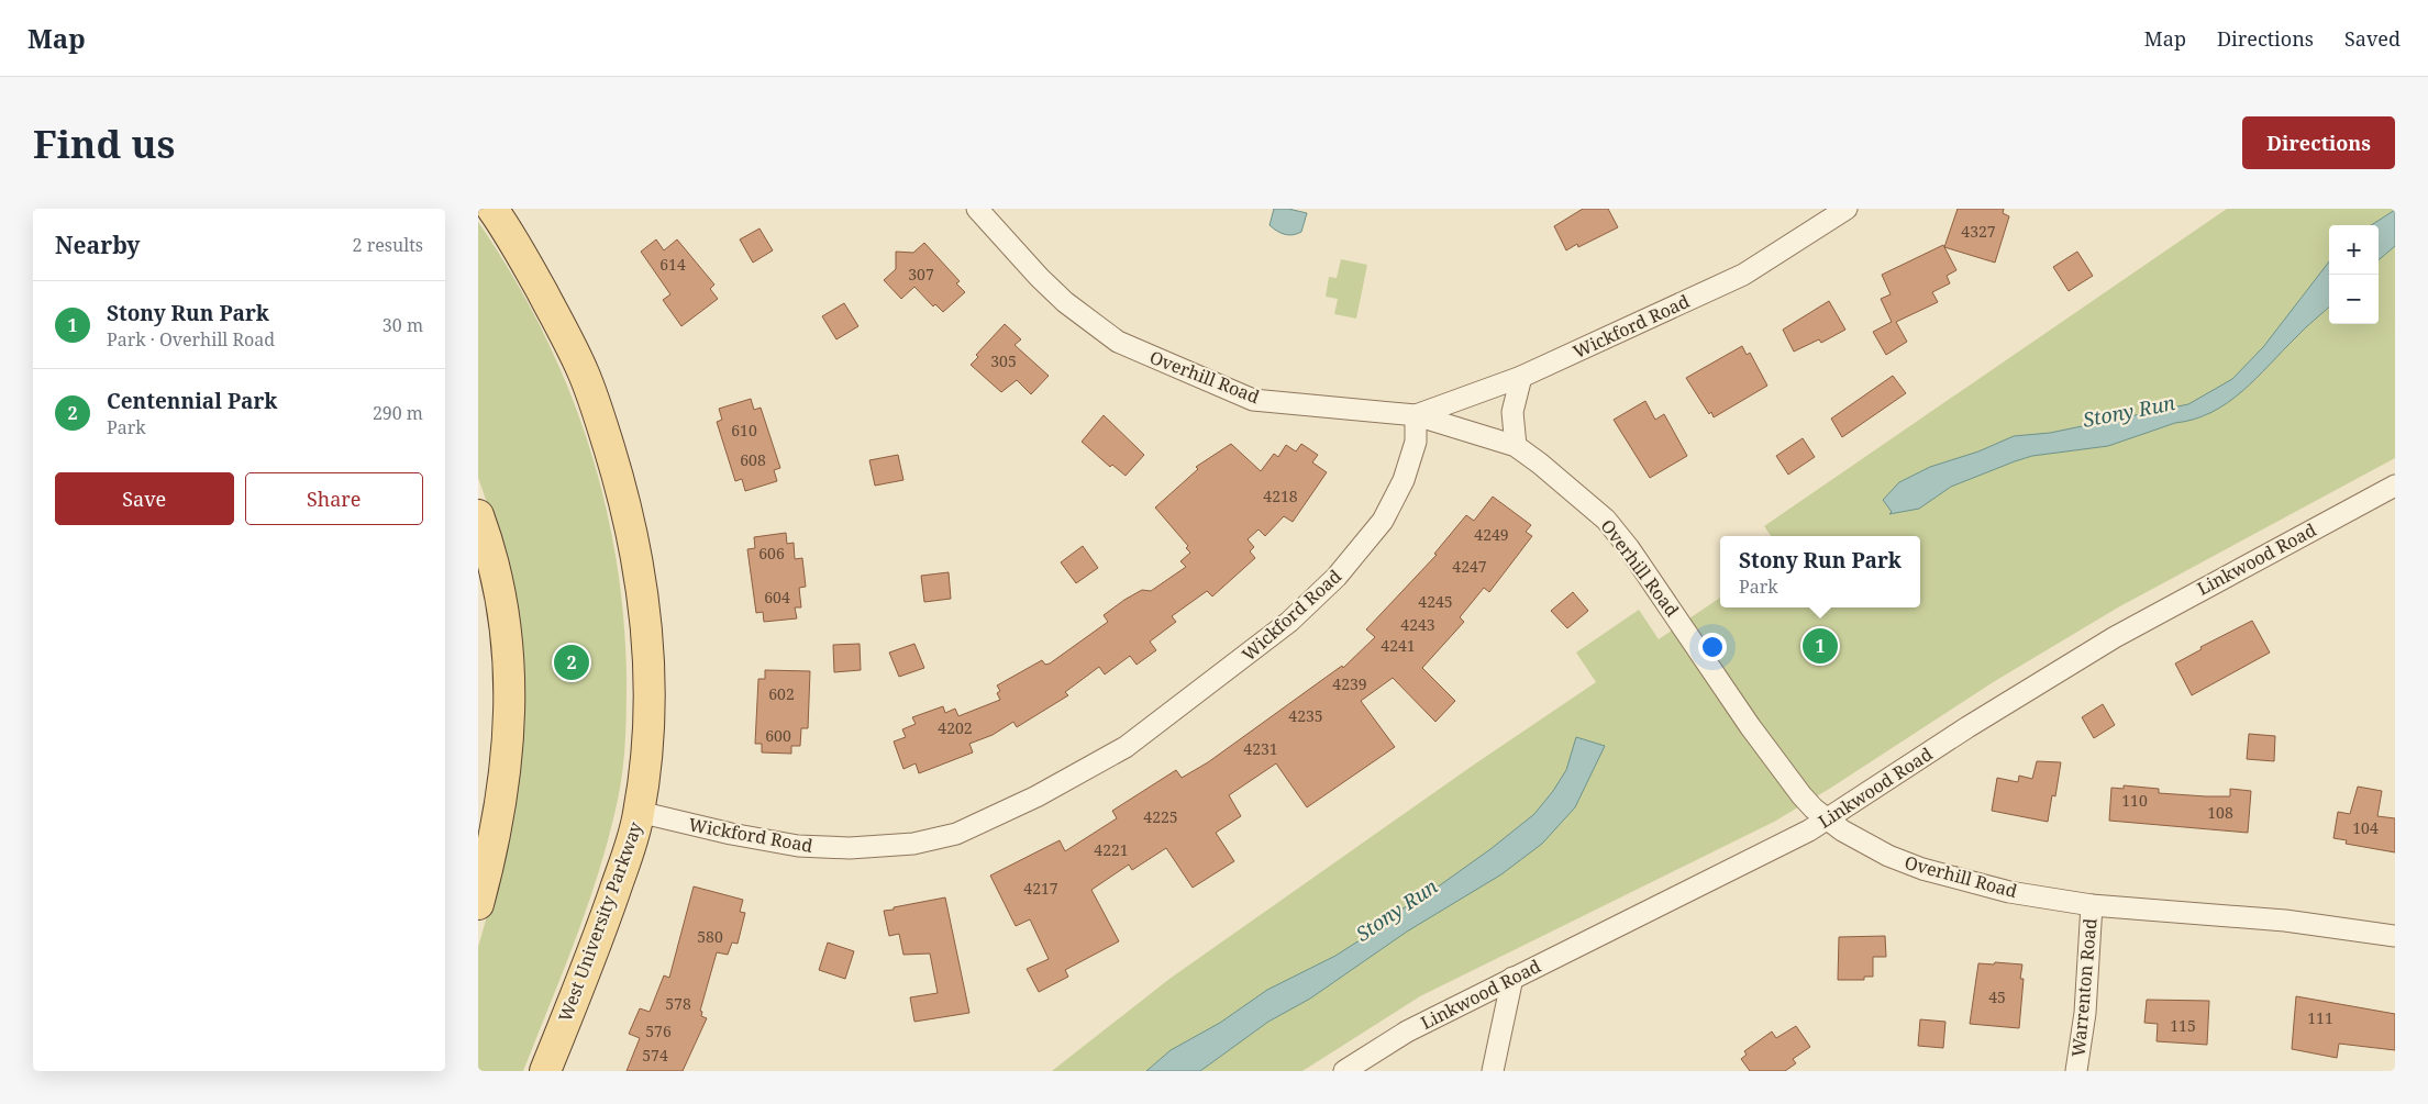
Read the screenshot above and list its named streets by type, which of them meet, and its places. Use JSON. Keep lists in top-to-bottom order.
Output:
{
  "streets": {
    "main road": ["West University Parkway"],
    "street": [
      "Wickford Road",
      "Overhill Road",
      "Linkwood Road",
      "Warrenton Road"
    ]
  },
  "crossings": [
    ["Wickford Road", "Overhill Road"],
    ["Wickford Road", "West University Parkway"],
    ["Overhill Road", "Linkwood Road"],
    ["Overhill Road", "Warrenton Road"]
  ],
  "water": ["Stony Run"],
  "house_numbers": [
    "4327",
    "614",
    "307",
    "305",
    "610",
    "608",
    "4218",
    "4249",
    "606",
    "4247",
    "604",
    "4245",
    "4243",
    "4241",
    "4239",
    "602",
    "4235",
    "4202",
    "600",
    "4231",
    "110",
    "108",
    "4225",
    "104",
    "4221",
    "4217",
    "580",
    "45",
    "578",
    "111",
    "115",
    "576",
    "574"
  ],
  "page": {
    "header": "Map",
    "nav": ["Map", "Directions", "Saved"],
    "buttons": [
      "Directions",
      ["Save", "Share"]
    ],
    "title": "Find us",
    "heading": ["Nearby", "2 results"],
    "map_buttons": ["+", "−"],
    "list": [
      {
        "mark": "1",
        "name": "Stony Run Park",
        "note": "Park · Overhill Road",
        "value": "30 m"
      },
      {
        "mark": "2",
        "name": "Centennial Park",
        "note": "Park",
        "value": "290 m"
      }
    ],
    "popup": ["Stony Run Park", "Park"],
    "pins": ["1", "2"]
  }
}
